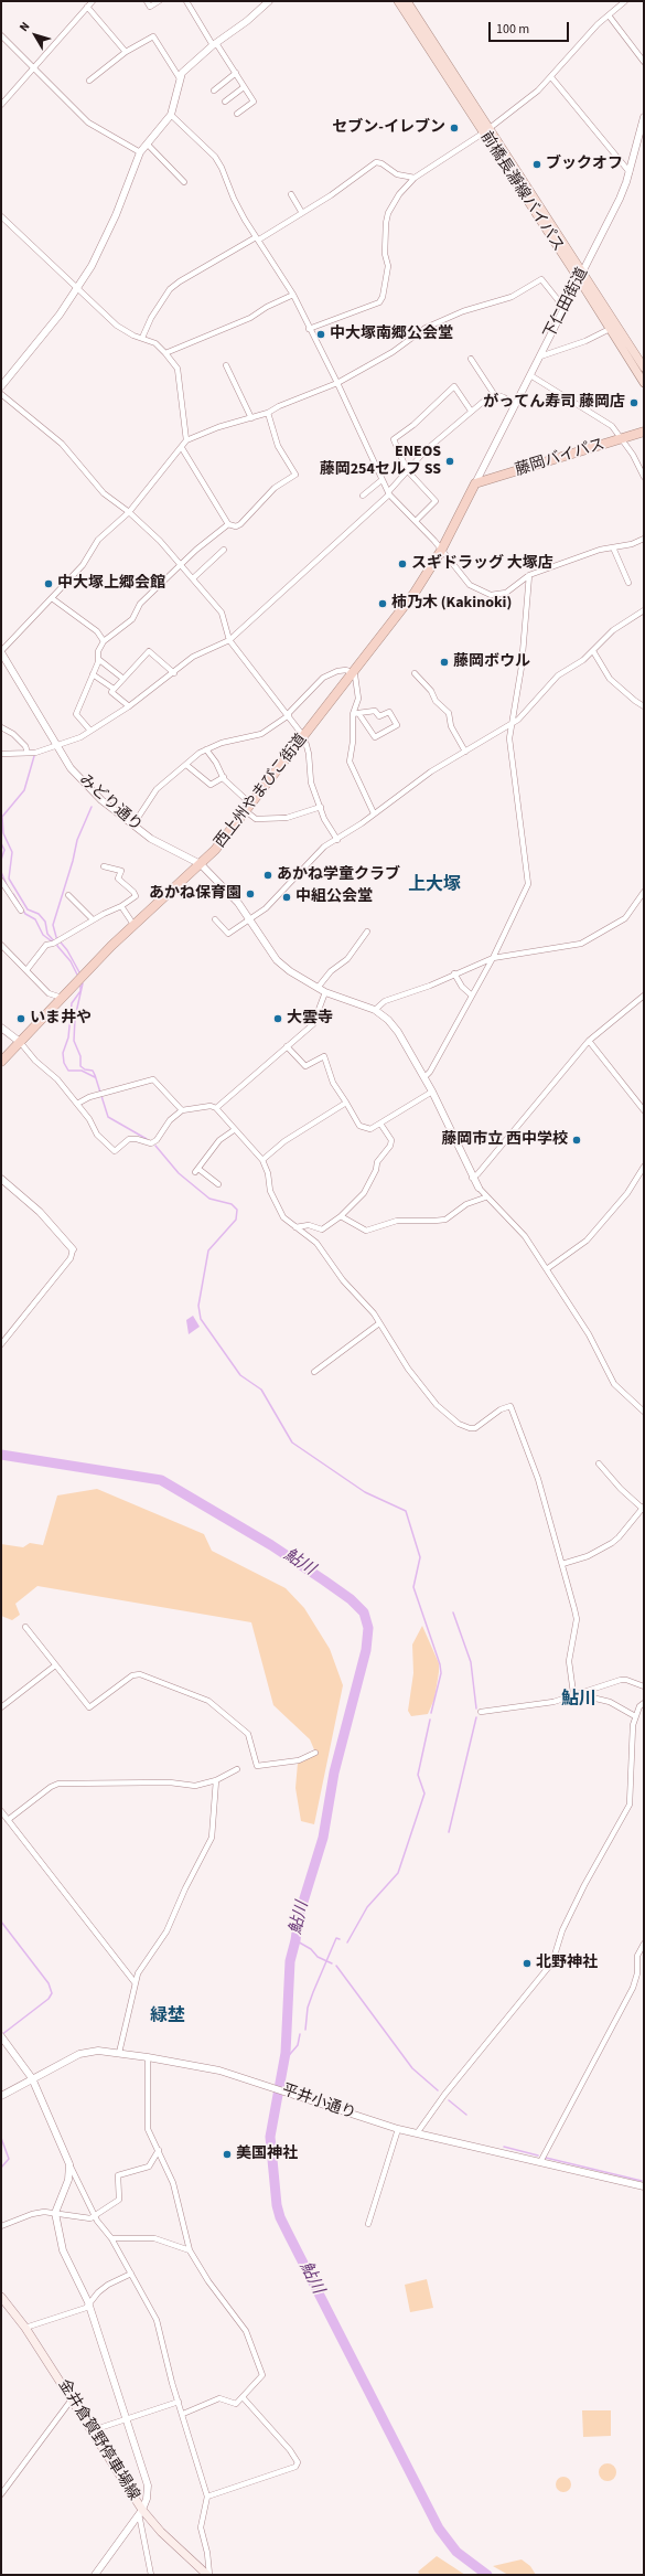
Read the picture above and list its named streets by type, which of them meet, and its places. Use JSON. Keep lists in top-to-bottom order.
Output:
{
  "streets": {
    "highway": ["藤岡バイパス", "西上州やまびこ街道"],
    "main road": ["前橋長瀞線バイパス", "金井倉賀野停車場線"],
    "street": ["下仁田街道", "みどり通り", "平井小通り"]
  },
  "crossings": [
    ["前橋長瀞線バイパス", "下仁田街道"],
    ["下仁田街道", "藤岡バイパス"],
    ["下仁田街道", "西上州やまびこ街道"],
    ["藤岡バイパス", "西上州やまびこ街道"],
    ["西上州やまびこ街道", "みどり通り"]
  ],
  "districts": ["上大塚", "鮎川", "緑埜"],
  "water": ["鮎川"],
  "places": [
    "セブン-イレブン",
    "ブックオフ",
    "中大塚南郷公会堂",
    "がってん寿司 藤岡店",
    "ENEOS 藤岡254セルフ SS",
    "スギドラッグ 大塚店",
    "中大塚上郷会館",
    "柿乃木 (Kakinoki)",
    "藤岡ボウル",
    "あかね学童クラブ",
    "あかね保育園",
    "中組公会堂",
    "いま井や",
    "大雲寺",
    "藤岡市立 西中学校",
    "北野神社",
    "美国神社"
  ],
  "scale_bar": "100 m",
  "north": "top left"
}
